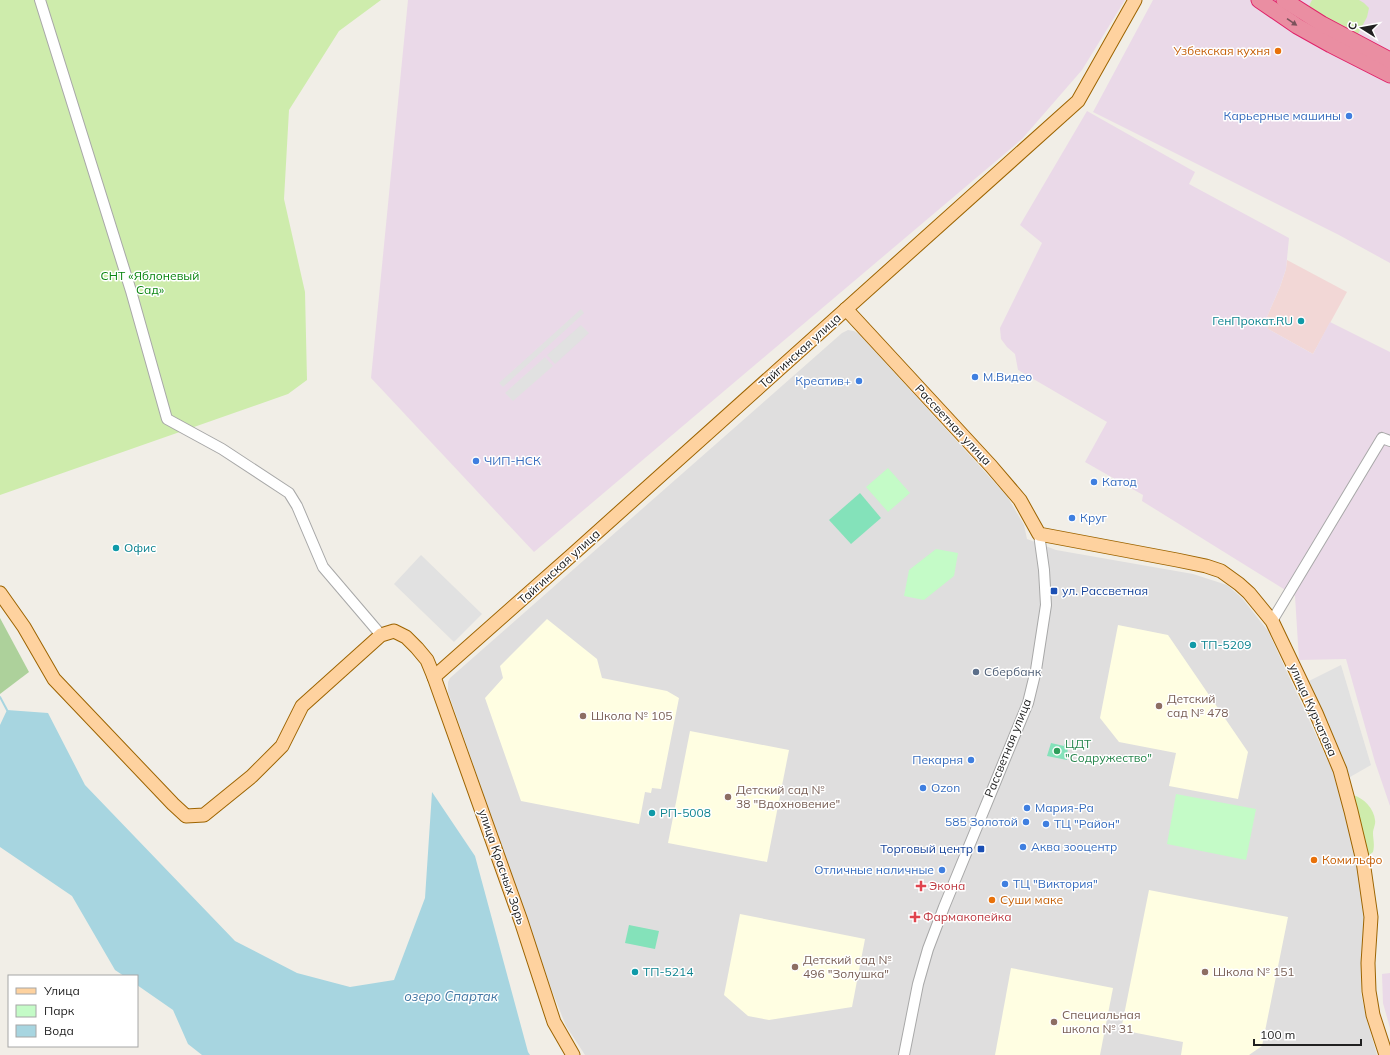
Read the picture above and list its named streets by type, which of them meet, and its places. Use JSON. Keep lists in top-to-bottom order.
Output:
{
  "streets": {
    "main road": [
      "Тайгинская улица",
      "Рассветная улица",
      "улица Курчатова",
      "улица Красных Зорь"
    ]
  },
  "crossings": [
    ["Тайгинская улица", "Рассветная улица"],
    ["Тайгинская улица", "улица Красных Зорь"],
    ["Рассветная улица", "улица Курчатова"]
  ],
  "water": ["озеро Спартак"],
  "parks": ["СНТ «Яблоневый Сад»"],
  "places": {
    "other": [
      "Узбекская кухня",
      "Карьерные машины",
      "ГенПрокат.RU",
      "М.Видео",
      "Креатив+",
      "ЧИП-НСК",
      "Катод",
      "Круг",
      "Офис",
      "ТП-5209",
      "Сбербанк",
      "Детский сад № 478",
      "Школа № 105",
      "ЦДТ \"Содружество\"",
      "Пекарня",
      "Ozon",
      "Детский сад № 38 \"Вдохновение\"",
      "Мария-Ра",
      "РП-5008",
      "585 Золотой",
      "ТЦ \"Район\"",
      "Аква зооцентр",
      "Комильфо",
      "Отличные наличные",
      "ТЦ \"Виктория\"",
      "Суши маке",
      "Детский сад № 496 \"Золушка\"",
      "ТП-5214",
      "Школа № 151",
      "Специальная школа № 31"
    ],
    "transit": ["ул. Рассветная", "Торговый центр"],
    "health": ["Экона", "Фармакопейка"]
  },
  "legend": ["Улица", "Парк", "Вода"],
  "scale_bar": "100 m",
  "north": "left"
}
